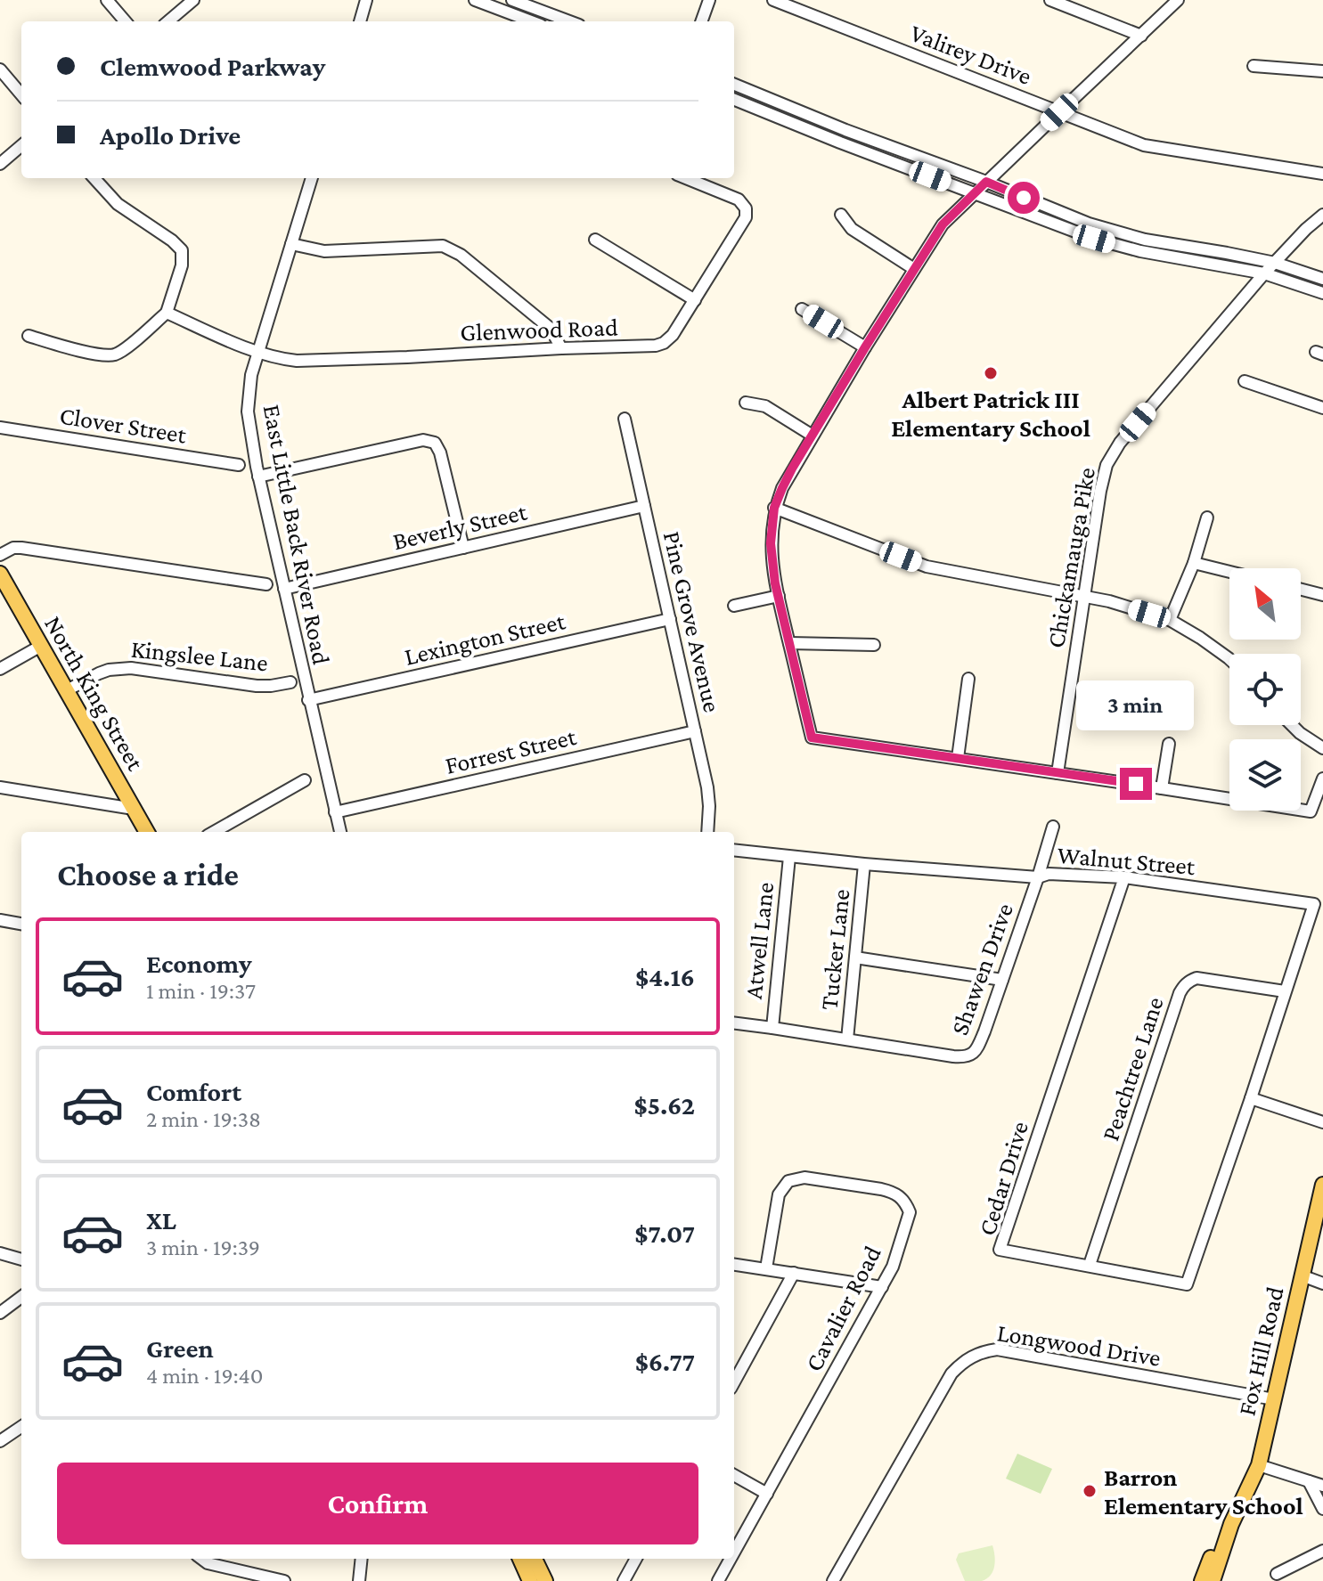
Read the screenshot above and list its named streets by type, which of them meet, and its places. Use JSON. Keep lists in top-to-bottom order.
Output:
{
  "streets": {
    "main road": ["North King Street", "Fox Hill Road"],
    "street": [
      "Valirey Drive",
      "Glenwood Road",
      "Clover Street",
      "Beverly Street",
      "East Little Back River Road",
      "Chickamauga Pike",
      "Pine Grove Avenue",
      "Lexington Street",
      "Kingslee Lane",
      "Forrest Street",
      "Walnut Street",
      "Atwell Lane",
      "Tucker Lane",
      "Shawen Drive",
      "Peachtree Lane",
      "Cedar Drive",
      "Cavalier Road",
      "Longwood Drive"
    ]
  },
  "crossings": [
    ["Glenwood Road", "East Little Back River Road"],
    ["Beverly Street", "East Little Back River Road"],
    ["Beverly Street", "Pine Grove Avenue"],
    ["East Little Back River Road", "Lexington Street"],
    ["East Little Back River Road", "Forrest Street"],
    ["Pine Grove Avenue", "Lexington Street"],
    ["Pine Grove Avenue", "Forrest Street"],
    ["Kingslee Lane", "North King Street"],
    ["Walnut Street", "Atwell Lane"],
    ["Walnut Street", "Tucker Lane"],
    ["Walnut Street", "Shawen Drive"],
    ["Walnut Street", "Peachtree Lane"],
    ["Walnut Street", "Cedar Drive"],
    ["Atwell Lane", "Shawen Drive"],
    ["Tucker Lane", "Shawen Drive"],
    ["Peachtree Lane", "Cedar Drive"],
    ["Longwood Drive", "Fox Hill Road"]
  ],
  "places": ["Albert Patrick III Elementary School", "Barron Elementary School"],
  "north": "top left",
  "page": {
    "banner": ["Clemwood Parkway", "Apollo Drive"],
    "bubble": "3 min",
    "heading": "Choose a ride",
    "list": [
      {
        "name": "Economy",
        "note": "1 min · 19:37",
        "value": "$4.16"
      },
      {
        "name": "Comfort",
        "note": "2 min · 19:38",
        "value": "$5.62"
      },
      {
        "name": "XL",
        "note": "3 min · 19:39",
        "value": "$7.07"
      },
      {
        "name": "Green",
        "note": "4 min · 19:40",
        "value": "$6.77"
      }
    ],
    "buttons": "Confirm"
  }
}
